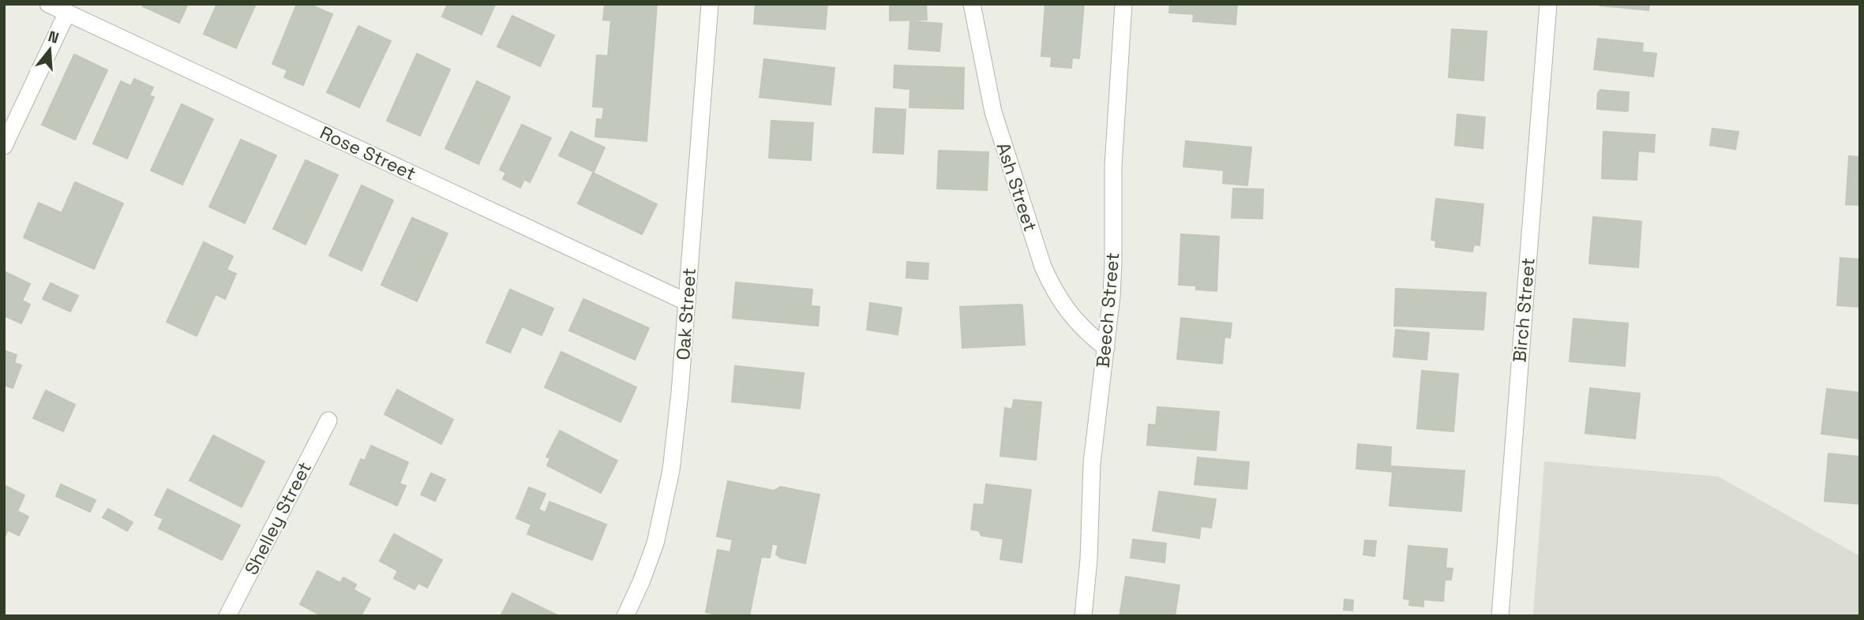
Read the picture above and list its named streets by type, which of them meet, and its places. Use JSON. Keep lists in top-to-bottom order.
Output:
{
  "streets": {
    "street": [
      "Rose Street",
      "Ash Street",
      "Beech Street",
      "Birch Street",
      "Oak Street",
      "Shelley Street"
    ]
  },
  "crossings": [
    ["Rose Street", "Oak Street"],
    ["Ash Street", "Beech Street"]
  ],
  "north": "top"
}
